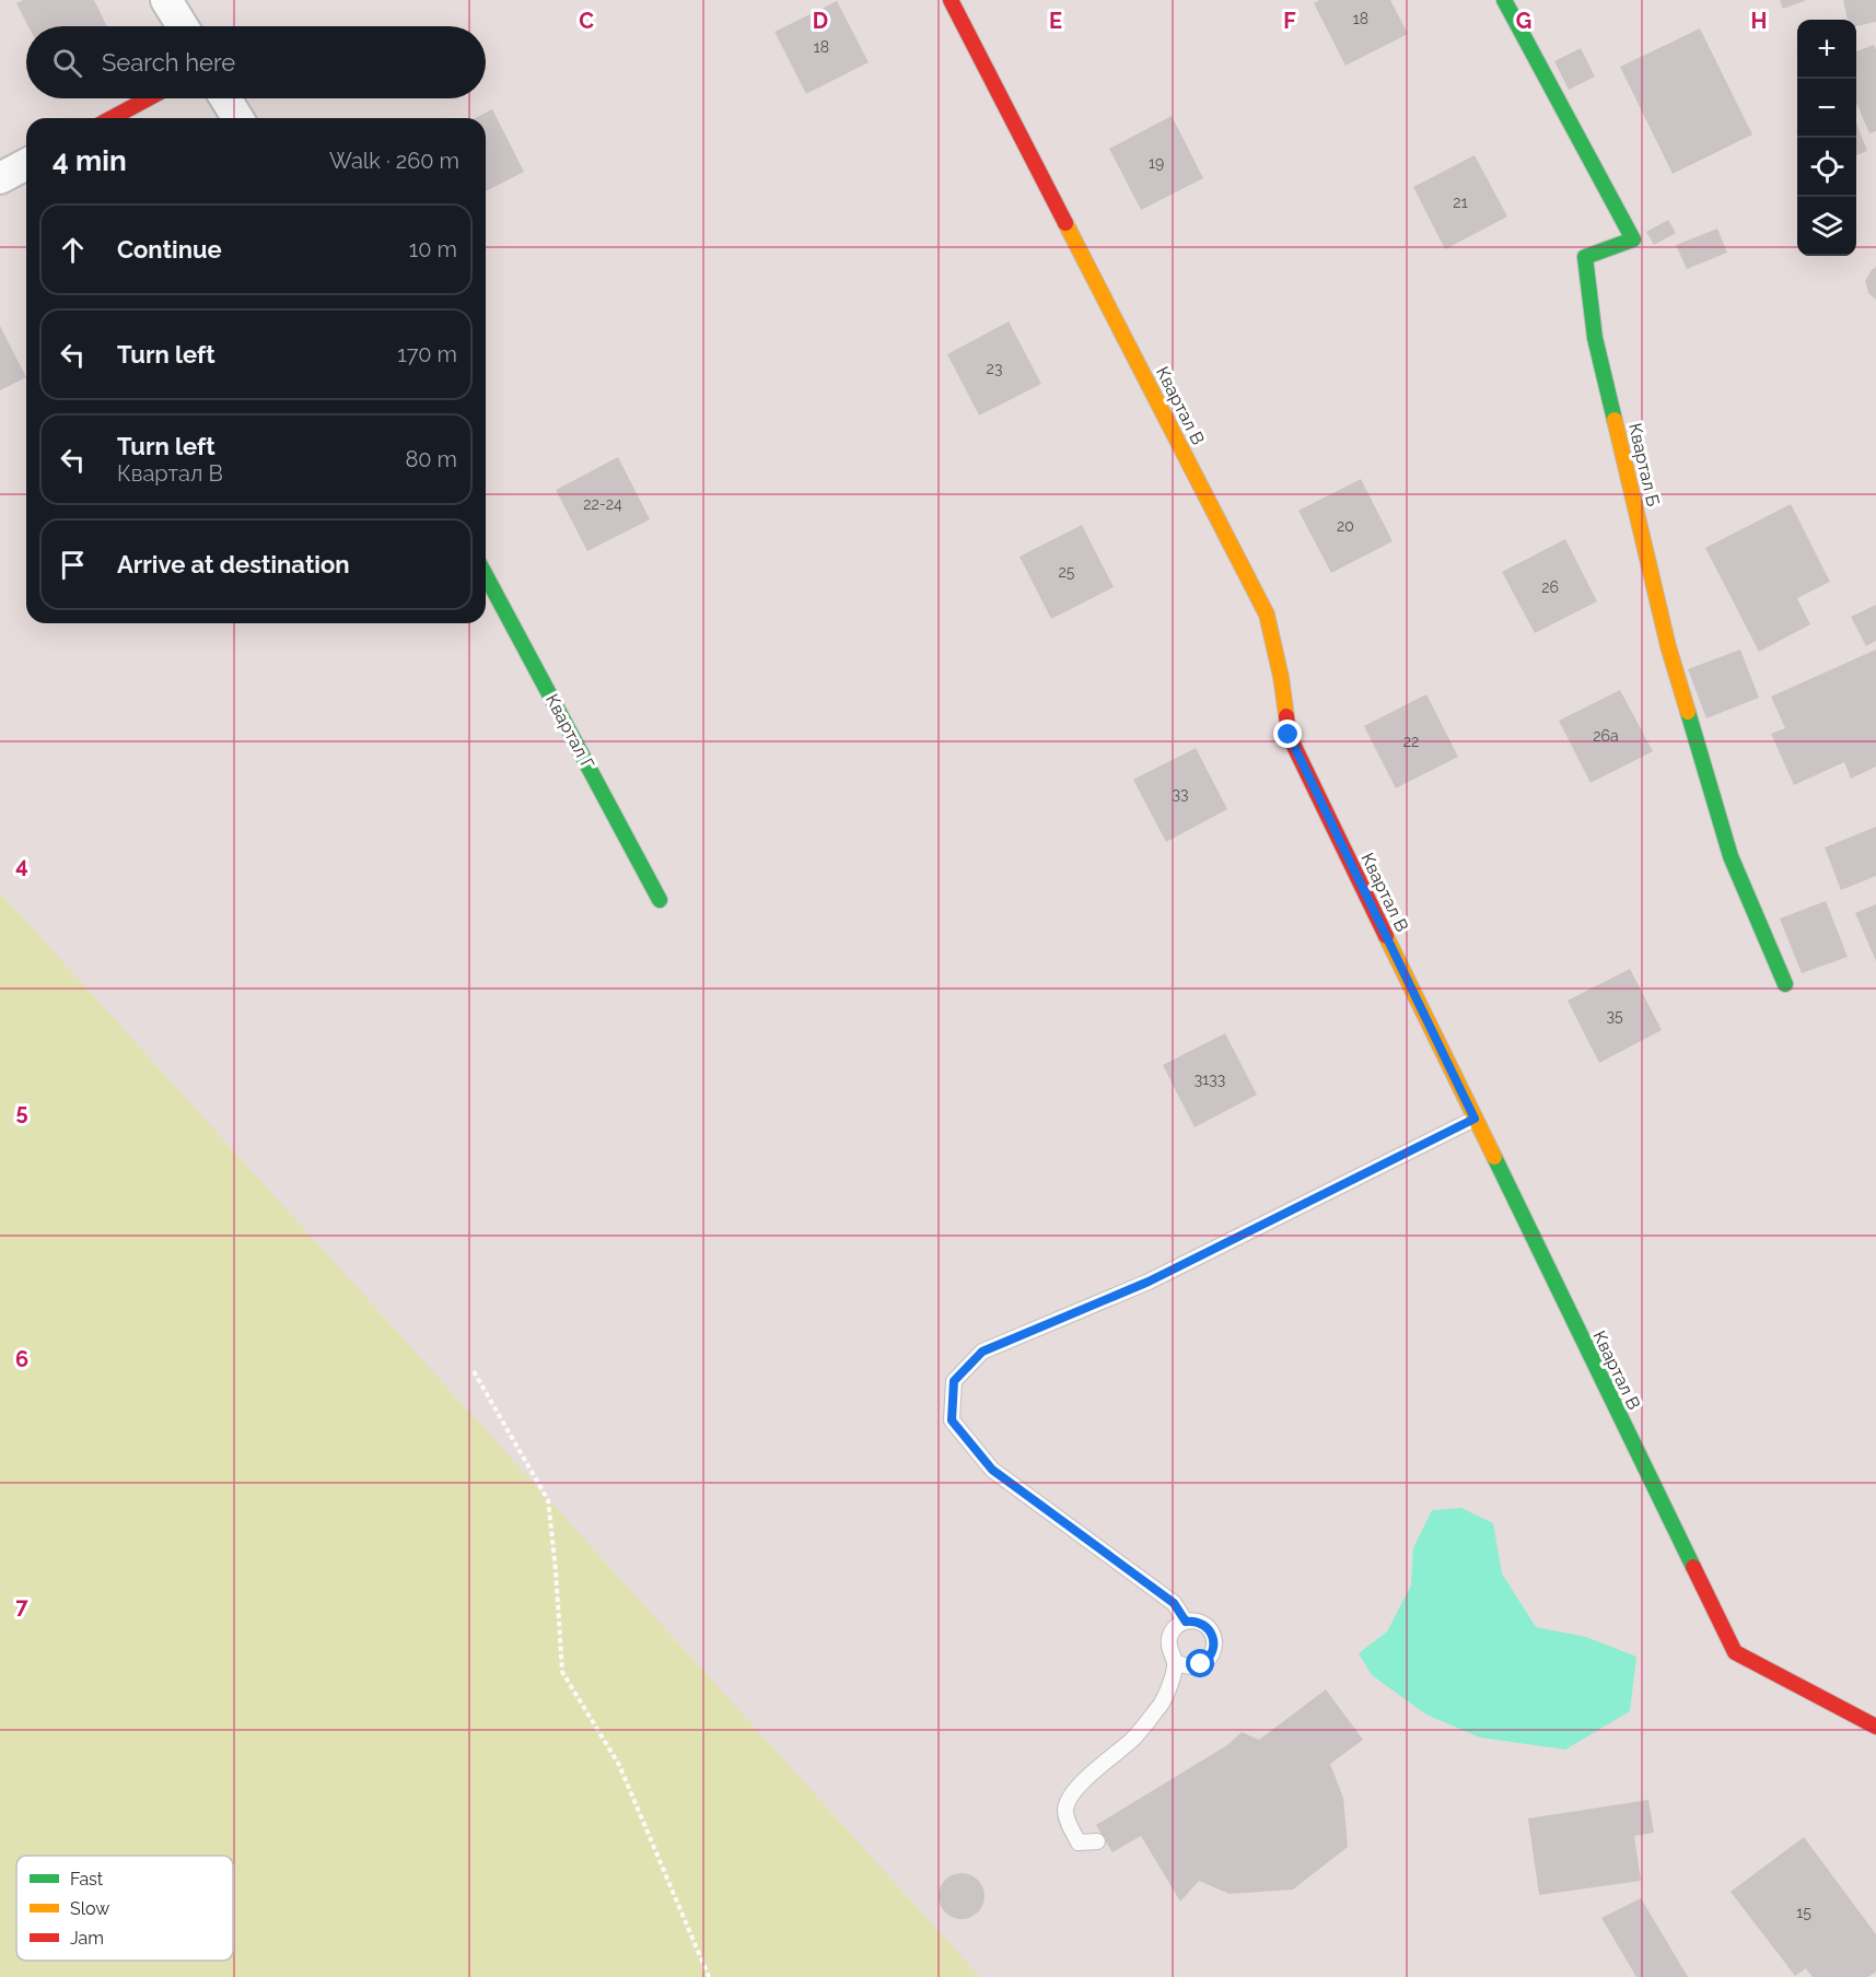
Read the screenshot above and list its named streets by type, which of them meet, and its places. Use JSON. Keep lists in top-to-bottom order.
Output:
{
  "streets": {
    "street": ["Квартал В", "Квартал Б", "Квартал Г"]
  },
  "house_numbers": [
    "18",
    "18",
    "19",
    "21",
    "23",
    "22-24",
    "20",
    "25",
    "26",
    "26а",
    "22",
    "33",
    "35",
    "3133",
    "15"
  ],
  "legend": ["Fast", "Slow", "Jam"],
  "page": {
    "map_buttons": ["+", "−"],
    "search": "Search here",
    "heading": ["4 min", "Walk · 260 m"],
    "list": [
      ["Continue", "10 m"],
      ["Turn left", "170 m"],
      ["Turn left", "Квартал В", "80 m"],
      "Arrive at destination"
    ]
  },
  "grid": {
    "columns": [
      "C",
      "D",
      "E",
      "F",
      "G",
      "H"
    ],
    "rows": [
      "4",
      "5",
      "6",
      "7"
    ]
  }
}
